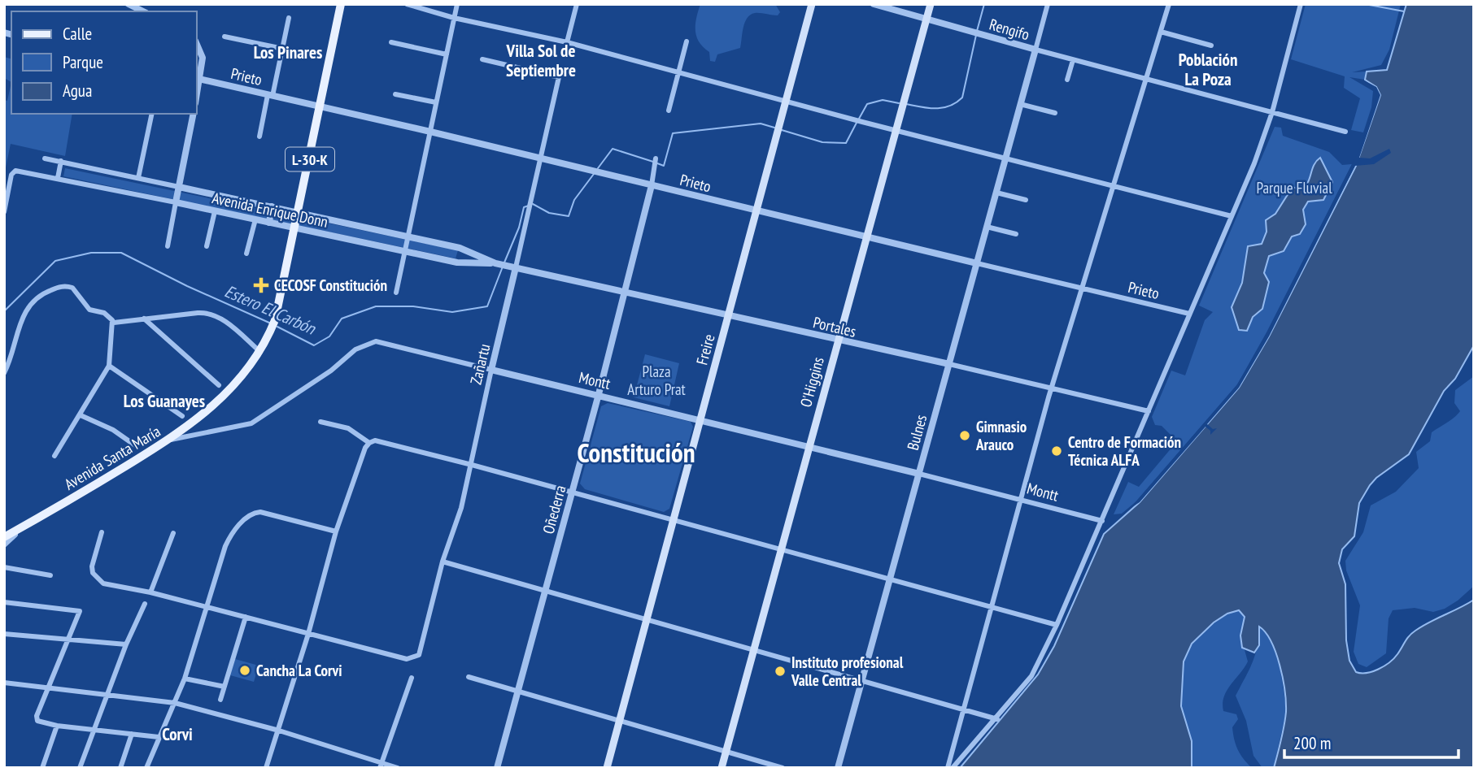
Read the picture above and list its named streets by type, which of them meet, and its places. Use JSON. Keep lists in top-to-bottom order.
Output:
{
  "streets": {
    "main road": [
      "L-30-K",
      "Freire",
      "O'Higgins",
      "Avenida Santa María"
    ],
    "street": [
      "Rengifo",
      "Prieto",
      "Avenida Enrique Donn",
      "Portales",
      "Zañartu",
      "Montt",
      "Bulnes",
      "Oñederra"
    ]
  },
  "crossings": [
    ["Rengifo", "O'Higgins"],
    ["Rengifo", "Bulnes"],
    ["Prieto", "Freire"],
    ["Prieto", "Zañartu"],
    ["Prieto", "O'Higgins"],
    ["Prieto", "Bulnes"],
    ["Prieto", "Avenida Santa María"],
    ["Prieto", "Oñederra"],
    ["Avenida Enrique Donn", "Portales"],
    ["Avenida Enrique Donn", "Zañartu"],
    ["Avenida Enrique Donn", "Avenida Santa María"],
    ["Portales", "Freire"],
    ["Portales", "Zañartu"],
    ["Portales", "O'Higgins"],
    ["Portales", "Bulnes"],
    ["Portales", "Oñederra"],
    ["Freire", "Montt"],
    ["Zañartu", "Montt"],
    ["Montt", "O'Higgins"],
    ["Montt", "Bulnes"],
    ["Montt", "Avenida Santa María"],
    ["Montt", "Oñederra"]
  ],
  "districts": [
    "Villa Sol de Septiembre",
    "Los Pinares",
    "Población La Poza",
    "Los Guanayes",
    "Constitución",
    "Corvi"
  ],
  "water": ["Estero El Carbón"],
  "parks": ["Parque Fluvial", "Plaza Arturo Prat"],
  "places": {
    "health": ["CECOSF Constitución"],
    "other": [
      "Gimnasio Arauco",
      "Centro de Formación Técnica ALFA",
      "Cancha La Corvi",
      "Instituto profesional Valle Central"
    ]
  },
  "legend": ["Calle", "Parque", "Agua"],
  "scale_bar": "200 m"
}
